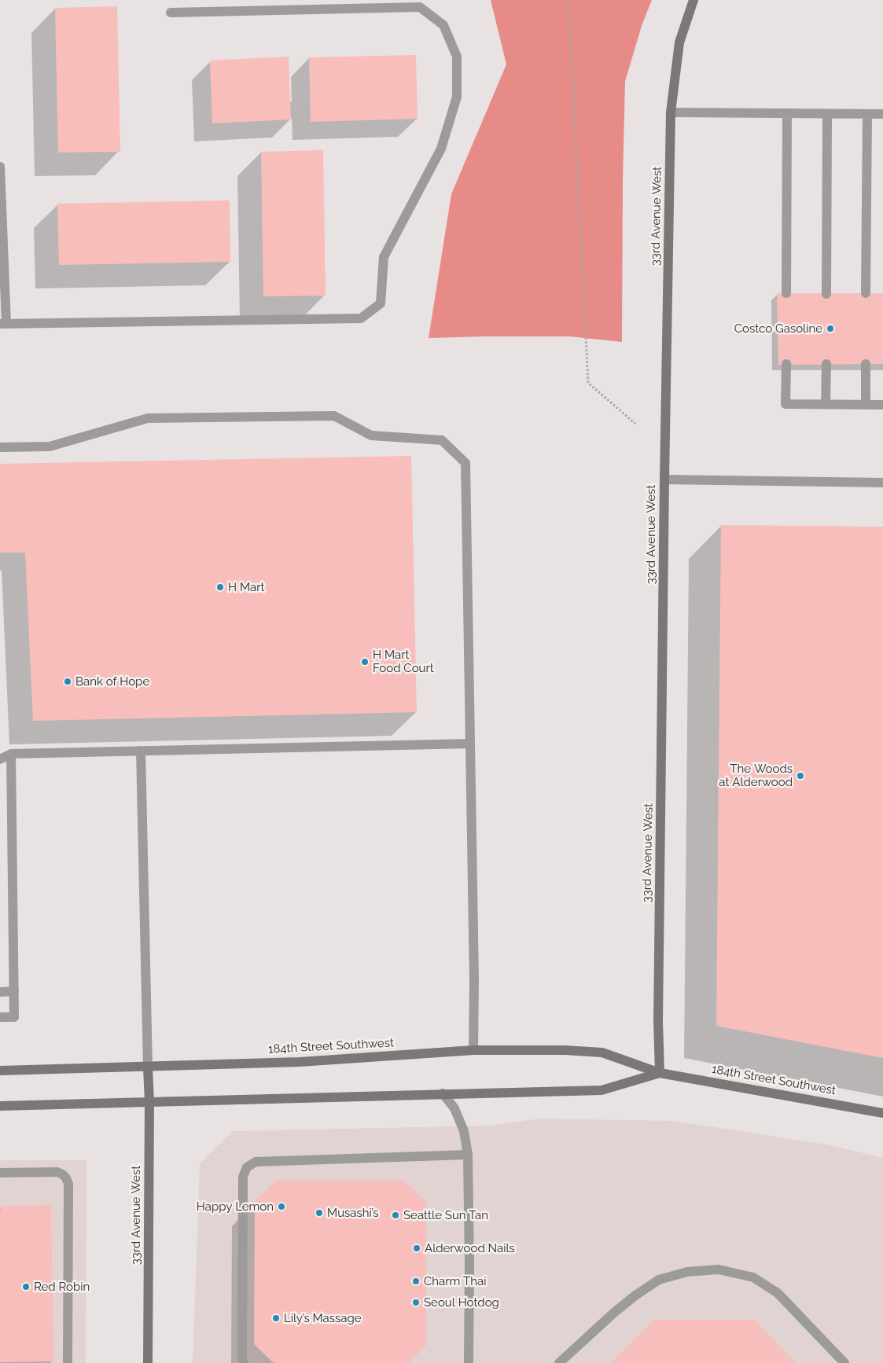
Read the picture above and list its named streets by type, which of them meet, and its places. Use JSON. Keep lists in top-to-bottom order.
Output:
{
  "streets": {
    "main road": ["33rd Avenue West", "184th Street Southwest"]
  },
  "crossings": [
    ["33rd Avenue West", "184th Street Southwest"]
  ],
  "places": [
    "Costco Gasoline",
    "H Mart",
    "H Mart Food Court",
    "Bank of Hope",
    "The Woods at Alderwood",
    "Happy Lemon",
    "Musashi’s",
    "Seattle Sun Tan",
    "Alderwood Nails",
    "Charm Thai",
    "Red Robin",
    "Seoul Hotdog",
    "Lily’s Massage"
  ]
}
